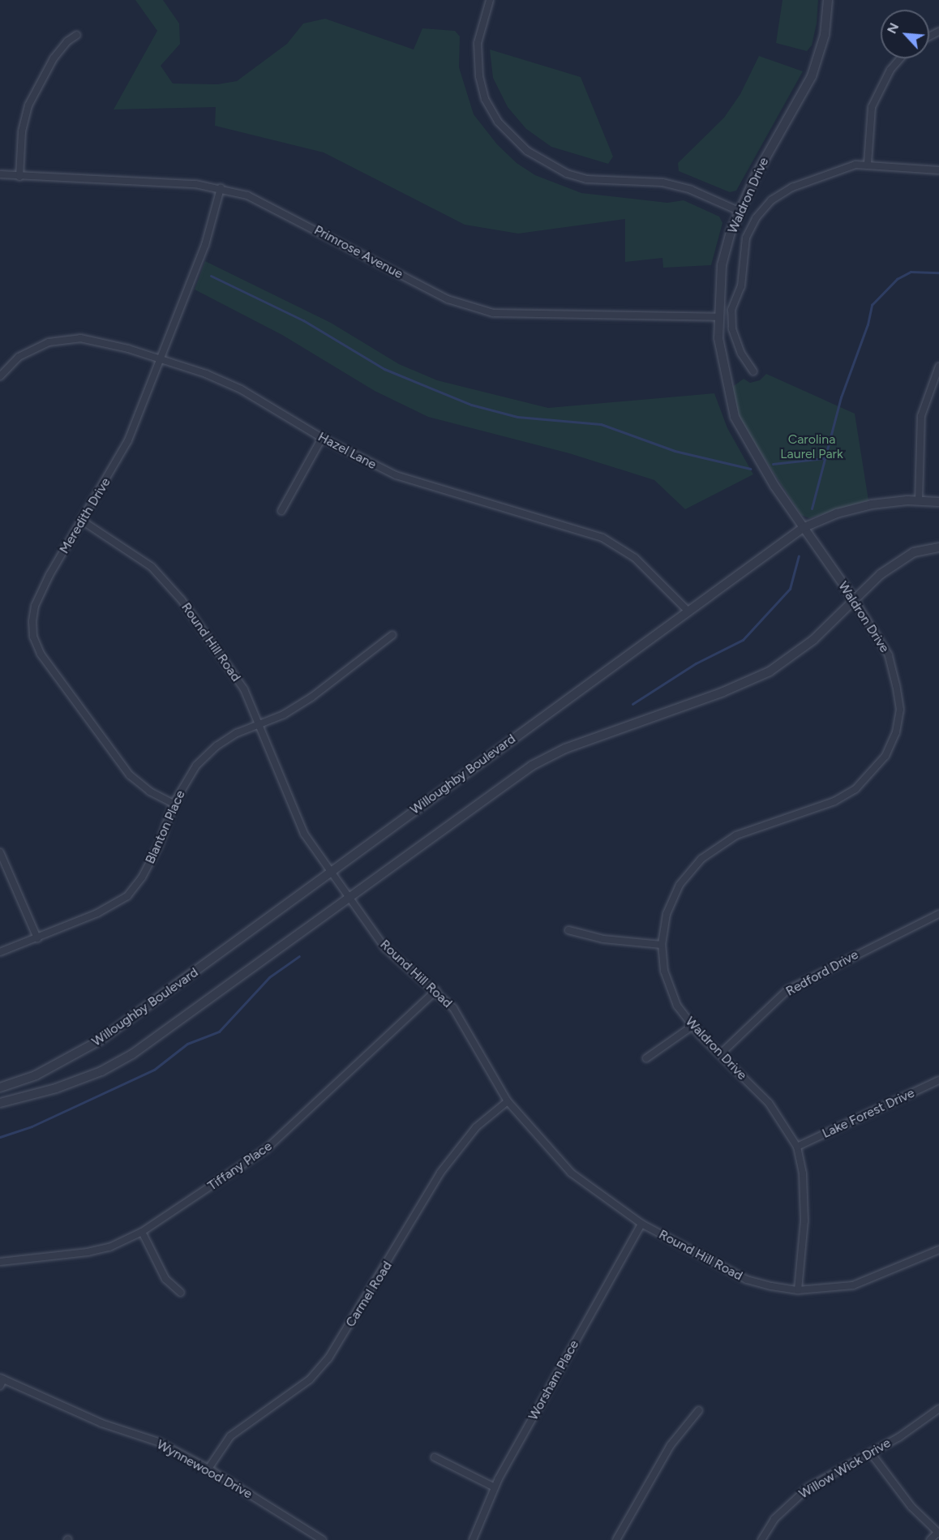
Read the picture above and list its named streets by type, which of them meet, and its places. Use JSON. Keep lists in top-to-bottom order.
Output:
{
  "streets": {
    "street": [
      "Waldron Drive",
      "Primrose Avenue",
      "Hazel Lane",
      "Meredith Drive",
      "Round Hill Road",
      "Willoughby Boulevard",
      "Blanton Place",
      "Redford Drive",
      "Lake Forest Drive",
      "Tiffany Place",
      "Carmel Road",
      "Worsham Place",
      "Willow Wick Drive",
      "Wynnewood Drive"
    ]
  },
  "crossings": [
    ["Waldron Drive", "Primrose Avenue"],
    ["Waldron Drive", "Round Hill Road"],
    ["Waldron Drive", "Willoughby Boulevard"],
    ["Waldron Drive", "Redford Drive"],
    ["Waldron Drive", "Lake Forest Drive"],
    ["Primrose Avenue", "Meredith Drive"],
    ["Hazel Lane", "Meredith Drive"],
    ["Hazel Lane", "Willoughby Boulevard"],
    ["Meredith Drive", "Round Hill Road"],
    ["Meredith Drive", "Blanton Place"],
    ["Round Hill Road", "Willoughby Boulevard"],
    ["Round Hill Road", "Blanton Place"],
    ["Round Hill Road", "Tiffany Place"],
    ["Round Hill Road", "Carmel Road"],
    ["Round Hill Road", "Worsham Place"],
    ["Carmel Road", "Wynnewood Drive"]
  ],
  "parks": ["Carolina Laurel Park"],
  "north": "top left"
}
